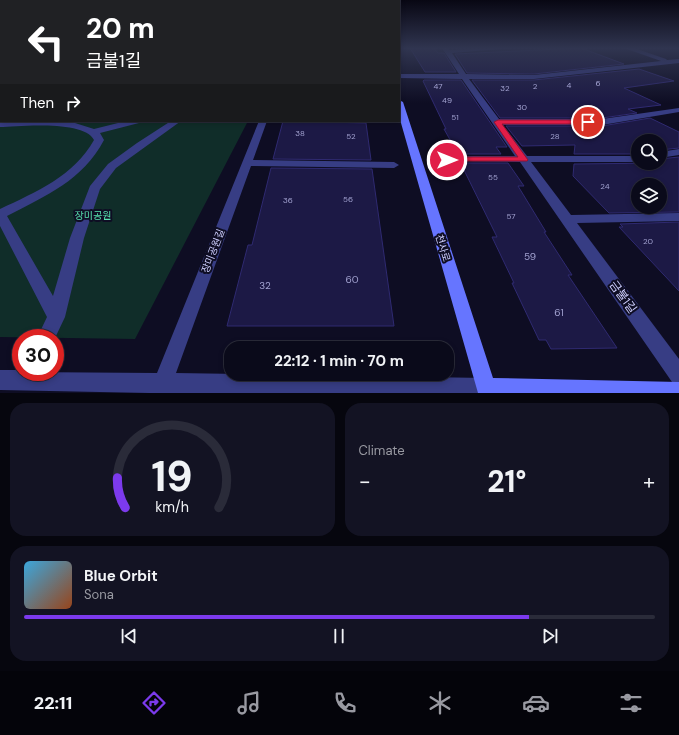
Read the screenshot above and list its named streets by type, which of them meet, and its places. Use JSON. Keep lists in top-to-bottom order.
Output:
{
  "streets": {
    "street": ["천사로", "장미공원길", "금불1길"]
  },
  "parks": ["장미공원"],
  "house_numbers": [
    "6",
    "4",
    "47",
    "2",
    "32",
    "49",
    "30",
    "51",
    "38",
    "52",
    "28",
    "55",
    "24",
    "56",
    "36",
    "57",
    "20",
    "59",
    "60",
    "32",
    "61"
  ],
  "page": {
    "turn": ["20 m", "금불1길"],
    "then": "Then",
    "limit": "30",
    "trip": "22:12 · 1 min · 70 m",
    "tile": "Climate",
    "heat": ["−", "21°", "+"],
    "song": ["Blue Orbit", "Sona"],
    "tabs": "22:11",
    "gauge": ["19", "km/h"]
  }
}
